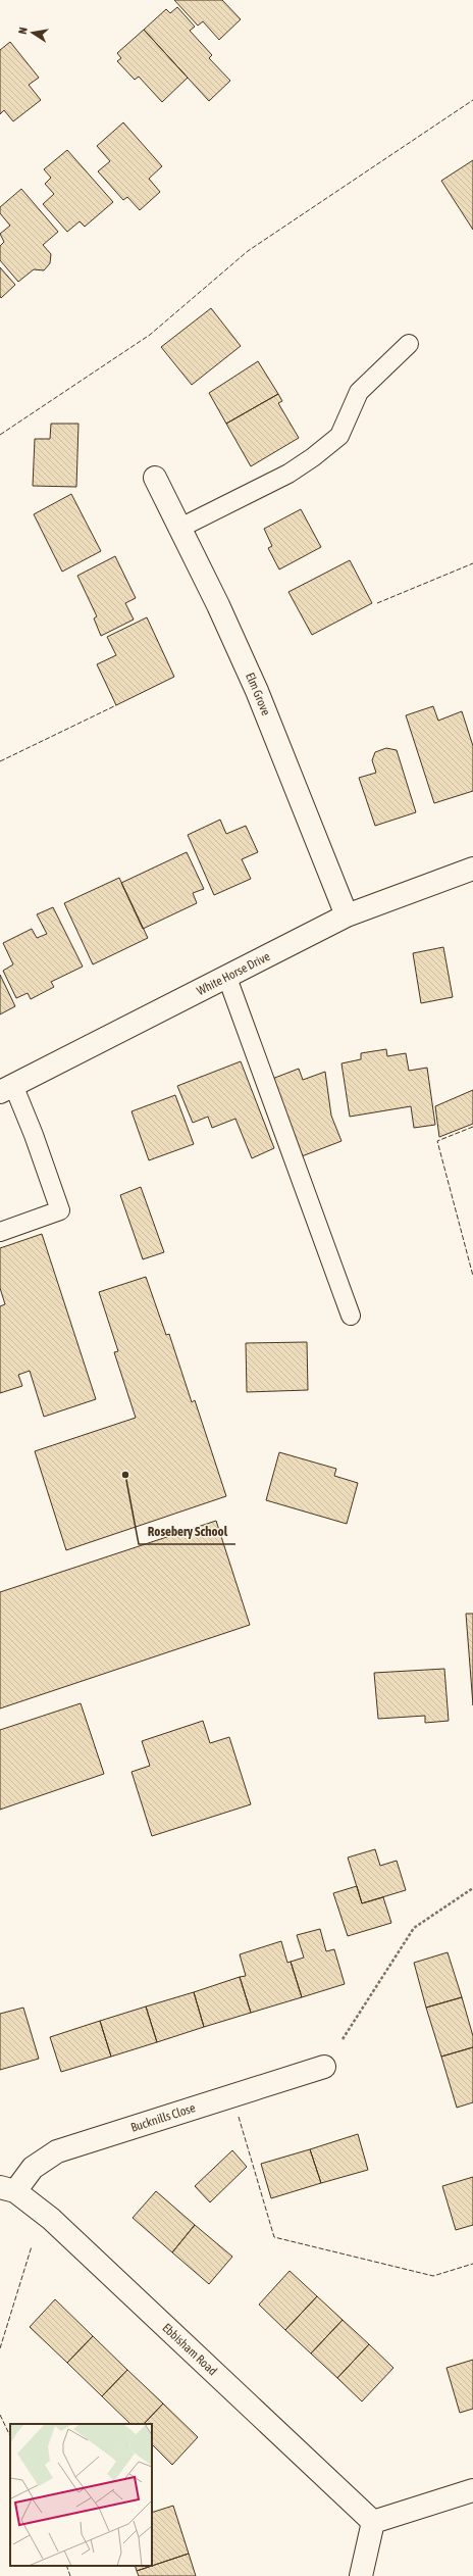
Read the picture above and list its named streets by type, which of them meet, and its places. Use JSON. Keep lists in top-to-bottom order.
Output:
{
  "streets": {
    "street": [
      "Elm Grove",
      "White Horse Drive",
      "Bucknills Close",
      "Ebbisham Road"
    ]
  },
  "crossings": [
    ["Elm Grove", "White Horse Drive"],
    ["Bucknills Close", "Ebbisham Road"]
  ],
  "places": ["Rosebery School"],
  "north": "left"
}
